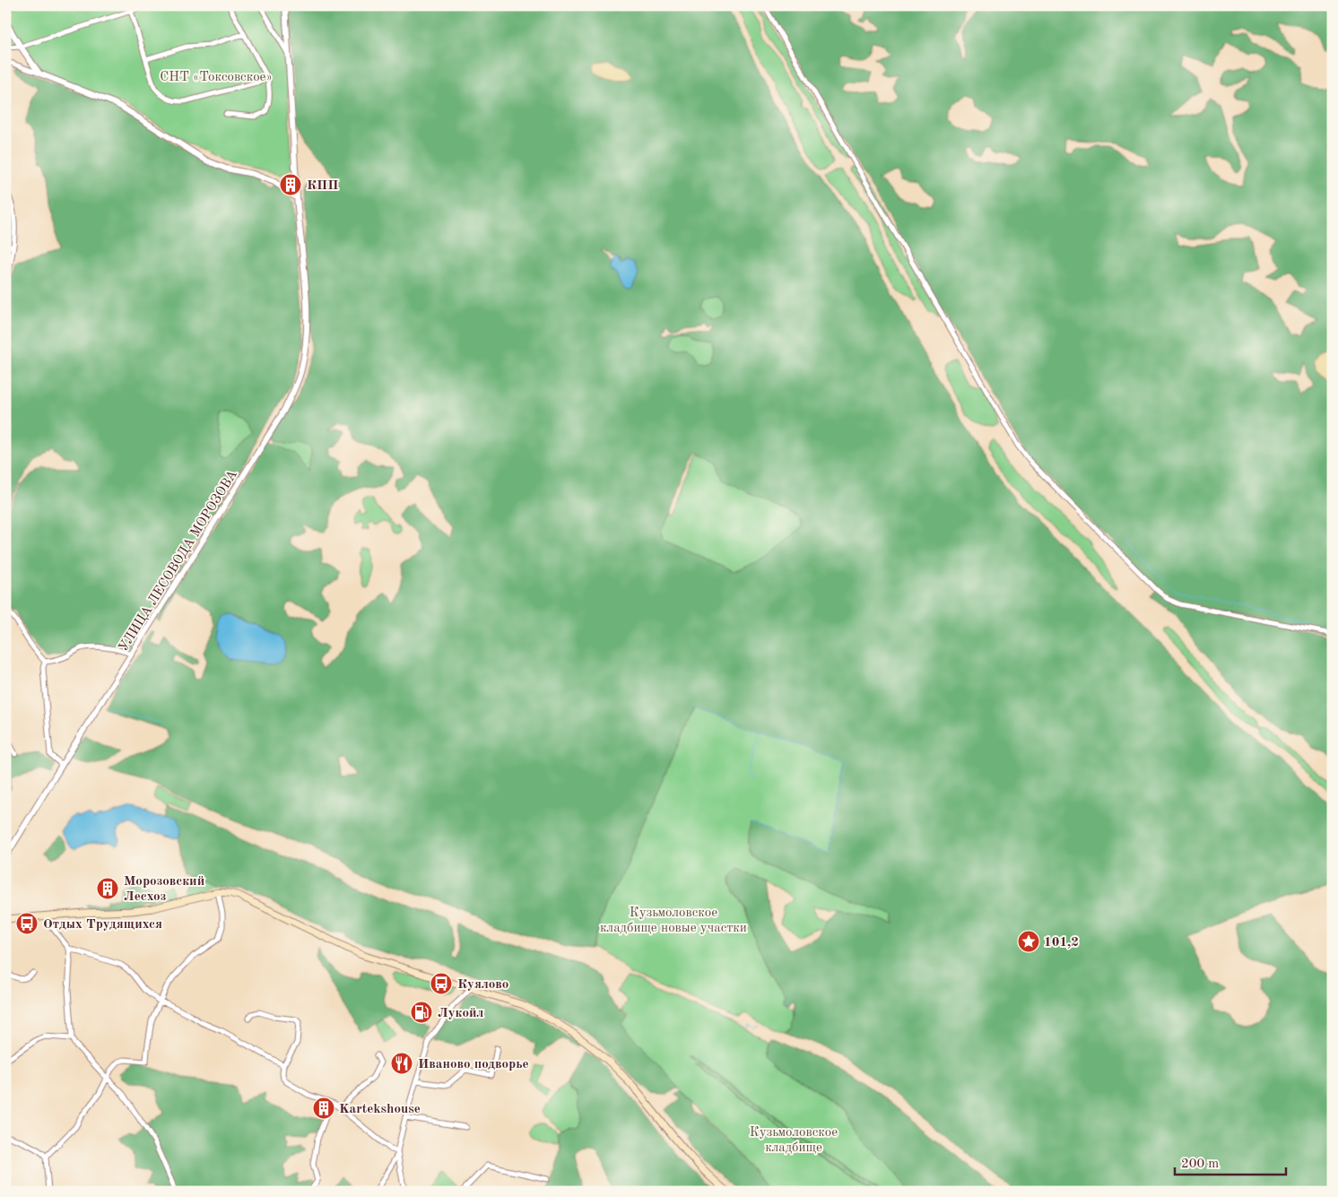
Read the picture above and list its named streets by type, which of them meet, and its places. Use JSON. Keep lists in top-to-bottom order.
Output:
{
  "streets": {
    "street": ["УЛИЦА ЛЕСОВОДА МОРОЗОВА"]
  },
  "parks": ["СНТ «Токсовское»", "Кузьмоловское кладбище новые участки", "Кузьмоловское кладбище"],
  "places": {
    "building": ["КПП", "Морозовский Лесхоз", "Kartekshouse"],
    "bus stop": ["Отдых Трудящихся", "Куялово"],
    "place": ["101,2"],
    "fuel station": ["Лукойл"],
    "restaurant": ["Иваново подворье"]
  },
  "scale_bar": "200 m"
}
